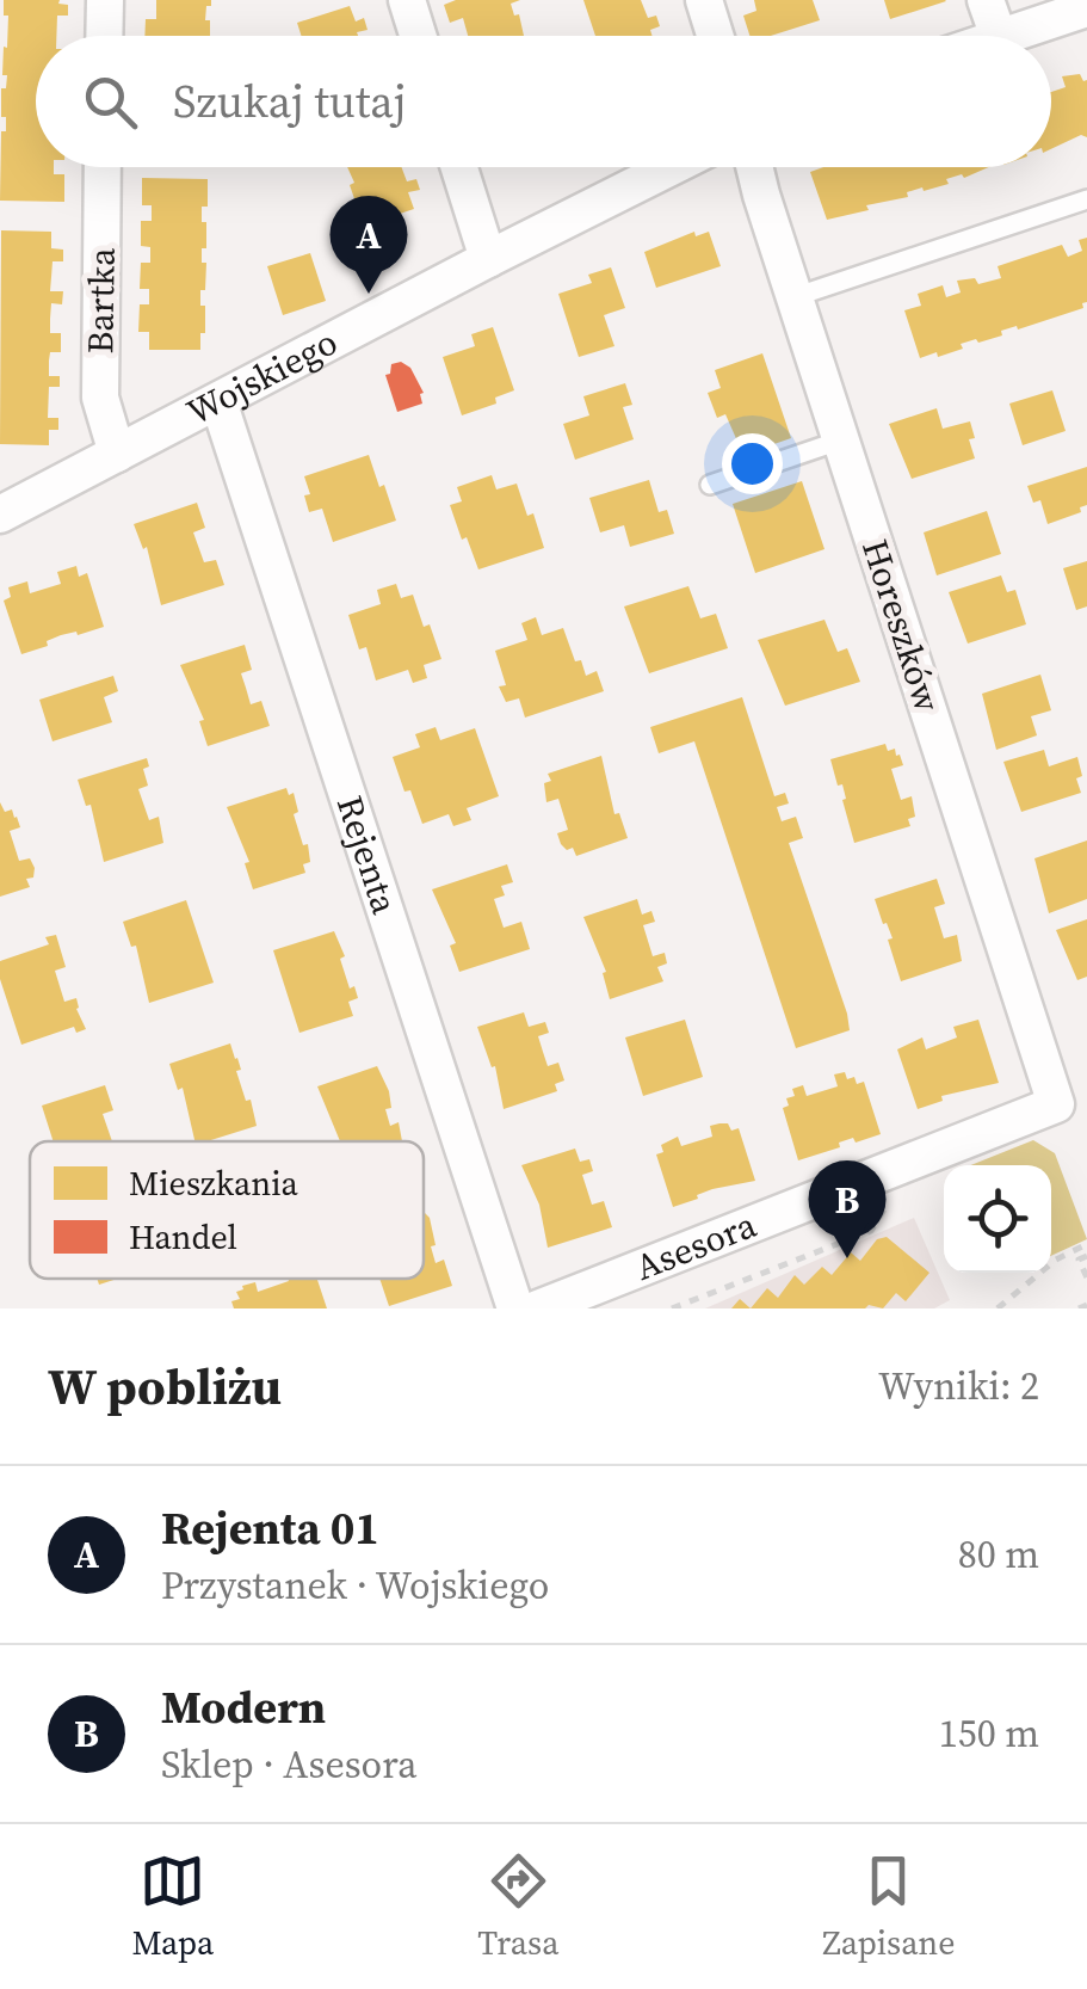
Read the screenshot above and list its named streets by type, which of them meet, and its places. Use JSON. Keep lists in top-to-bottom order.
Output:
{
  "streets": {
    "street": [
      "Bartka",
      "Wojskiego",
      "Horeszków",
      "Rejenta",
      "Asesora"
    ]
  },
  "crossings": [
    ["Bartka", "Wojskiego"],
    ["Wojskiego", "Rejenta"],
    ["Horeszków", "Asesora"]
  ],
  "legend": ["Mieszkania", "Handel"],
  "page": {
    "search": "Szukaj tutaj",
    "pins": ["A", "B"],
    "heading": ["W pobliżu", "Wyniki: 2"],
    "list": [
      {
        "mark": "A",
        "name": "Rejenta 01",
        "note": "Przystanek · Wojskiego",
        "value": "80 m"
      },
      {
        "mark": "B",
        "name": "Modern",
        "note": "Sklep · Asesora",
        "value": "150 m"
      }
    ],
    "nav": ["Mapa", "Trasa", "Zapisane"]
  }
}
